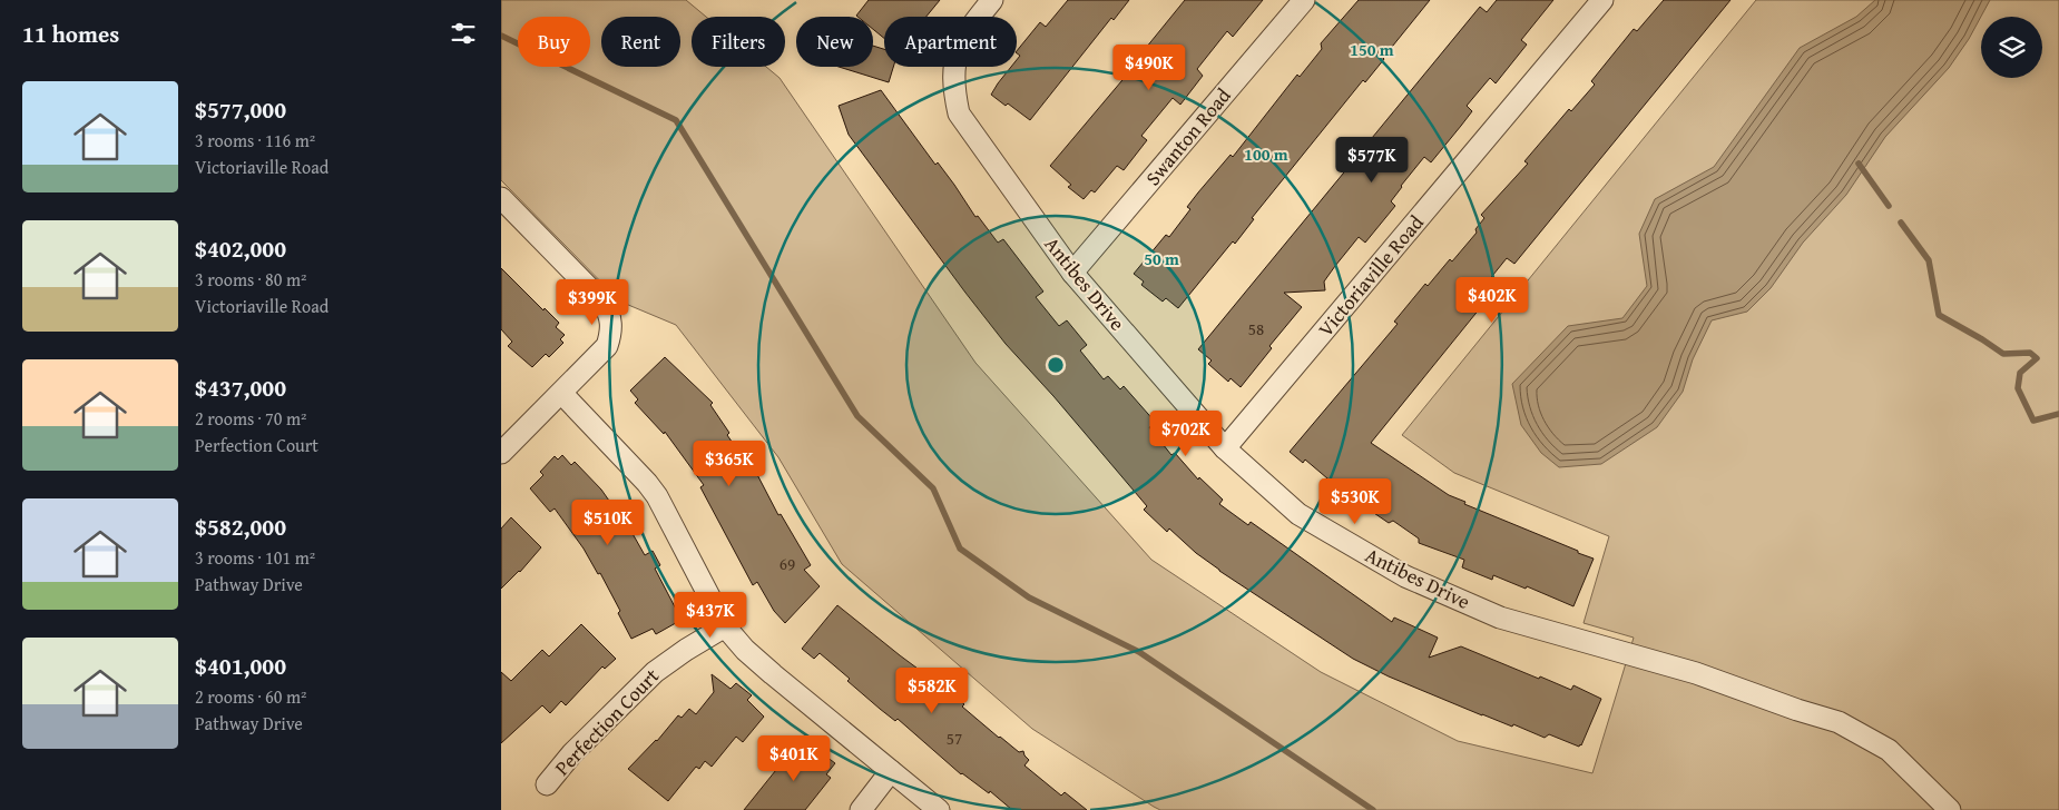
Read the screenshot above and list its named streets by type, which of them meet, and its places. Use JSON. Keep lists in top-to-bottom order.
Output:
{
  "streets": {
    "street": [
      "Swanton Road",
      "Victoriaville Road",
      "Antibes Drive",
      "Perfection Court"
    ]
  },
  "crossings": [
    ["Swanton Road", "Antibes Drive"],
    ["Victoriaville Road", "Antibes Drive"]
  ],
  "house_numbers": ["58", "69", "57"],
  "page": {
    "heading": "11 homes",
    "chip": [
      "Buy",
      "Rent",
      "Filters",
      "New",
      "Apartment"
    ],
    "price": [
      "$490K",
      "$577K",
      "$402K",
      "$399K",
      "$702K",
      "$365K",
      "$530K",
      "$510K",
      "$437K",
      "$582K",
      "$401K"
    ],
    "list": [
      {
        "name": "$577,000",
        "note": "3 rooms · 116 m² · Victoriaville Road"
      },
      {
        "name": "$402,000",
        "note": "3 rooms · 80 m² · Victoriaville Road"
      },
      {
        "name": "$437,000",
        "note": "2 rooms · 70 m² · Perfection Court"
      },
      {
        "name": "$582,000",
        "note": "3 rooms · 101 m² · Pathway Drive"
      },
      {
        "name": "$401,000",
        "note": "2 rooms · 60 m² · Pathway Drive"
      }
    ]
  },
  "rings": ["150 m", "100 m", "50 m"]
}
